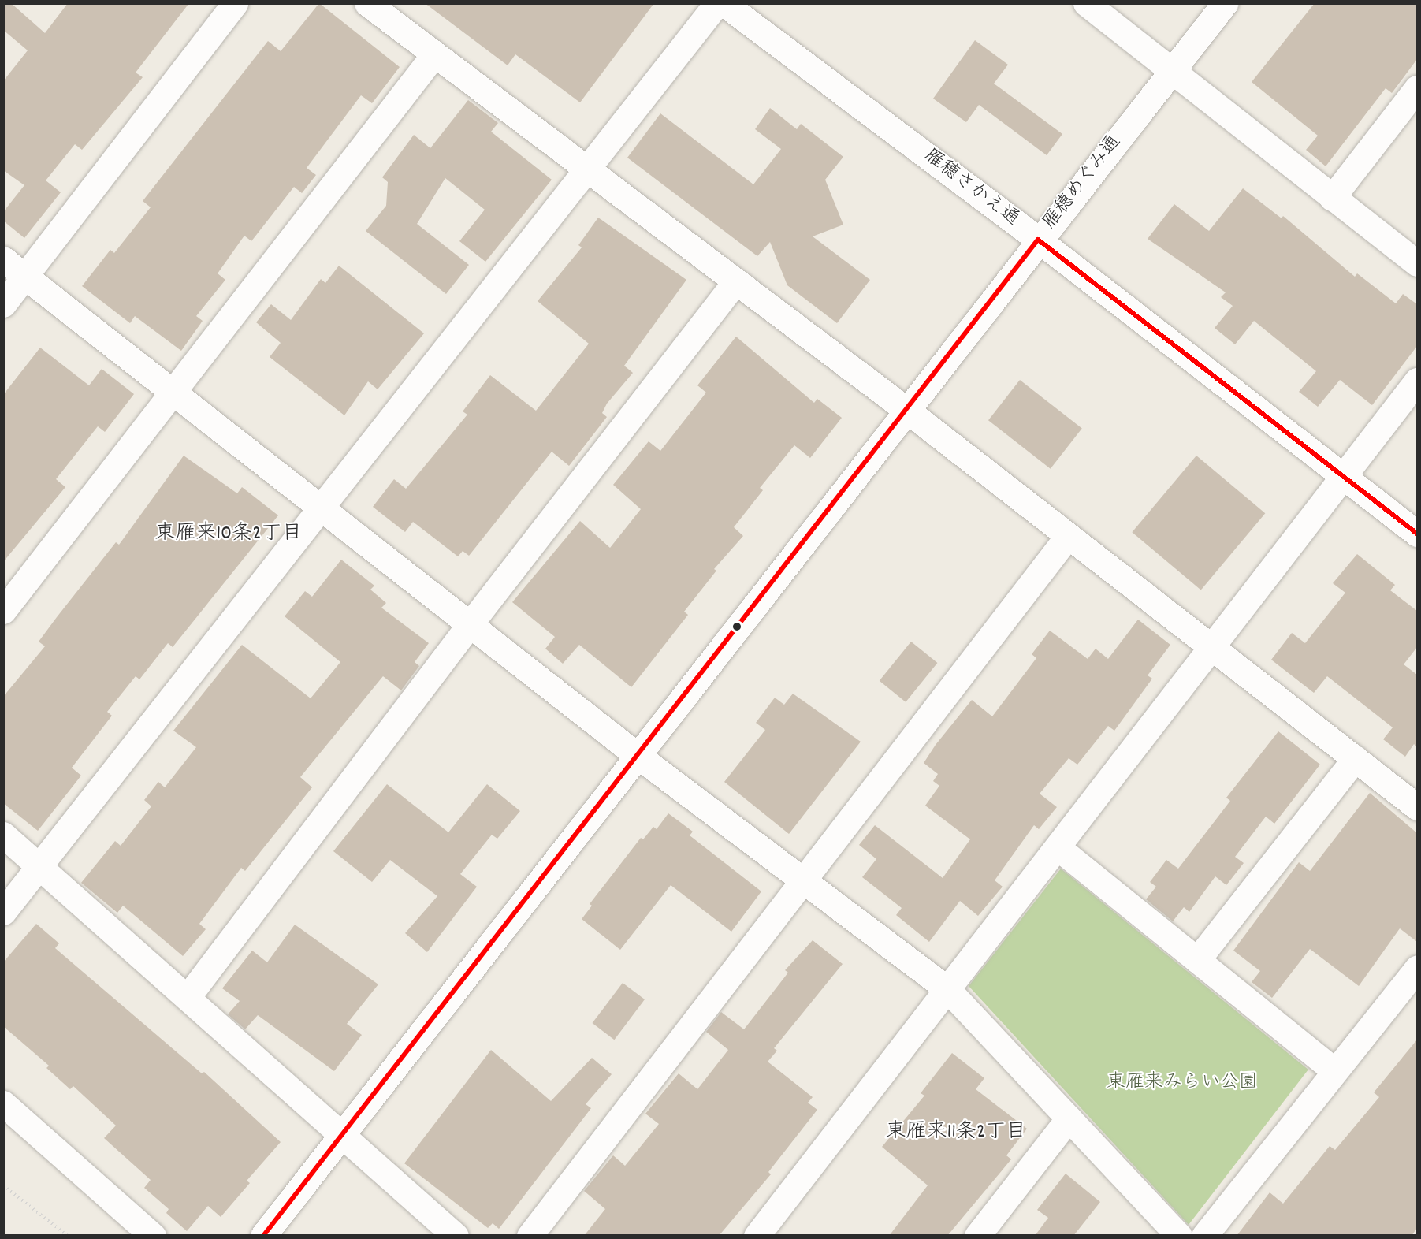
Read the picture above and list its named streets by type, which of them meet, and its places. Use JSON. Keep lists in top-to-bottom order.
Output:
{
  "streets": {
    "street": ["雁穂めぐみ通", "雁穂さかえ通"]
  },
  "crossings": [
    ["雁穂めぐみ通", "雁穂さかえ通"]
  ],
  "districts": ["東雁来10条2丁目", "東雁来11条2丁目"],
  "parks": ["東雁来みらい公園"]
}
